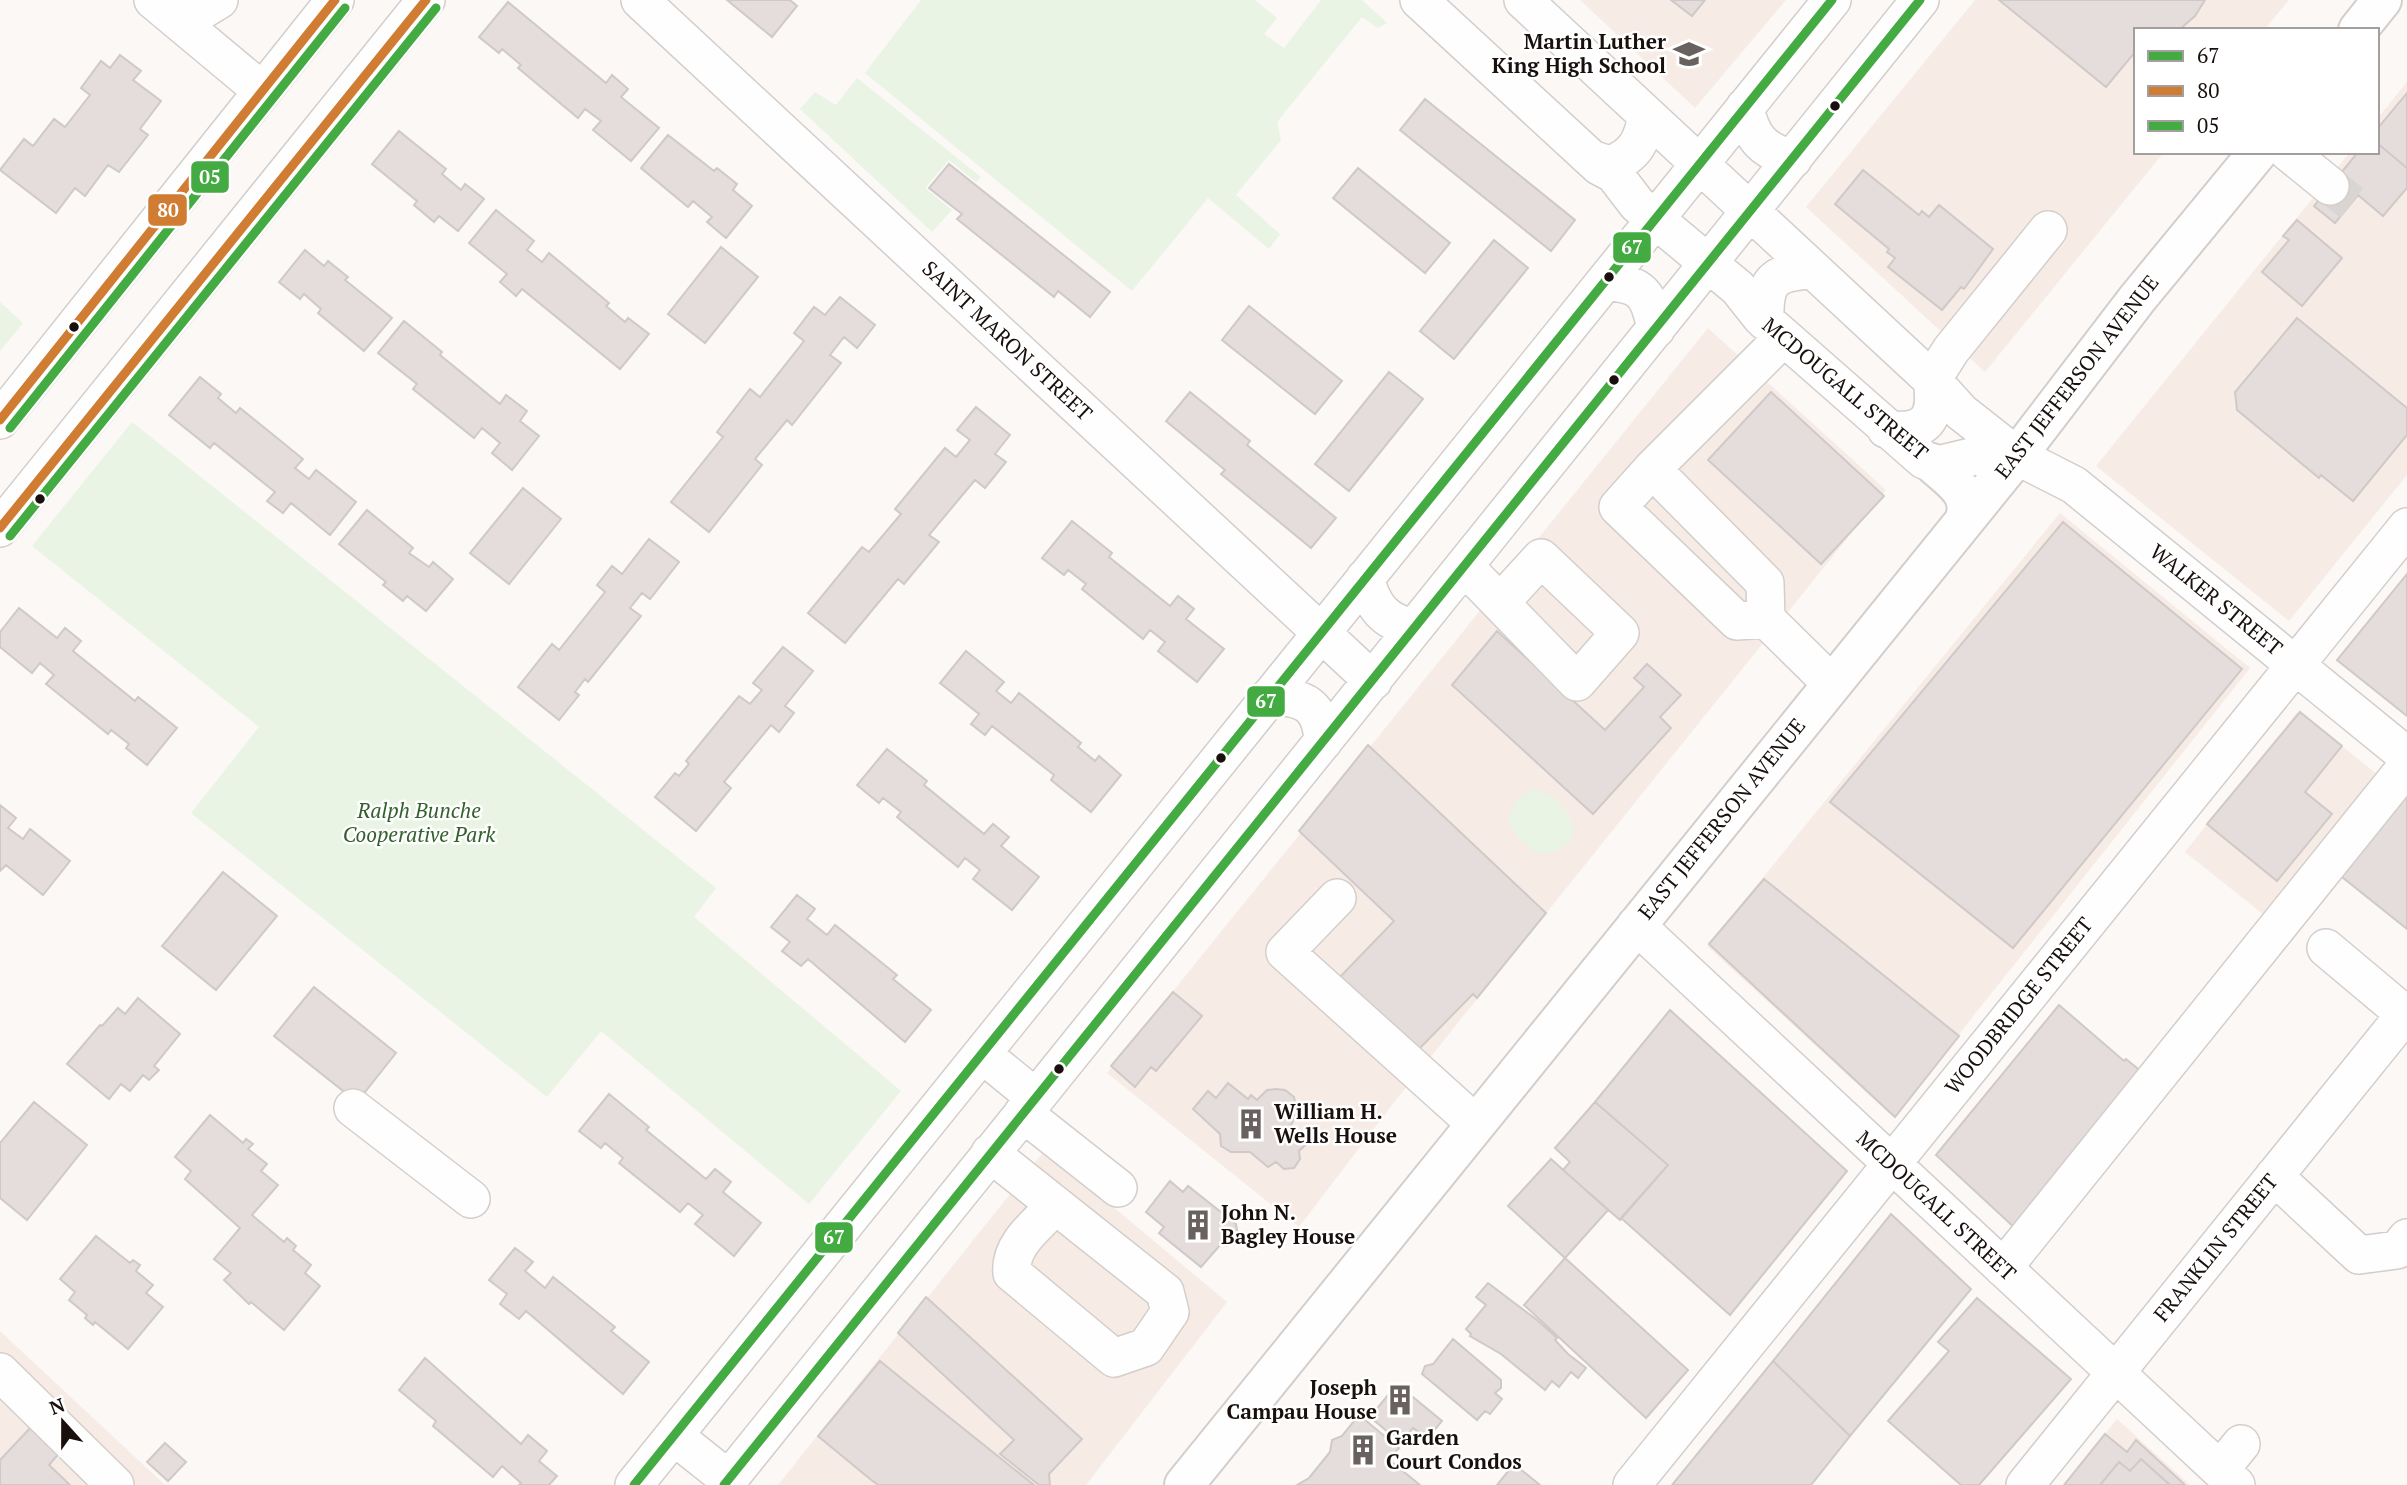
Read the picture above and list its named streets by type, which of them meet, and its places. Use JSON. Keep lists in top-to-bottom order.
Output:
{
  "streets": {
    "main road": ["EAST JEFFERSON AVENUE"],
    "street": [
      "SAINT MARON STREET",
      "MCDOUGALL STREET",
      "WALKER STREET",
      "WOODBRIDGE STREET",
      "FRANKLIN STREET"
    ]
  },
  "crossings": [
    ["EAST JEFFERSON AVENUE", "MCDOUGALL STREET"],
    ["EAST JEFFERSON AVENUE", "WALKER STREET"],
    ["MCDOUGALL STREET", "WALKER STREET"],
    ["MCDOUGALL STREET", "WOODBRIDGE STREET"],
    ["MCDOUGALL STREET", "FRANKLIN STREET"],
    ["WALKER STREET", "WOODBRIDGE STREET"]
  ],
  "parks": ["Ralph Bunche Cooperative Park"],
  "places": {
    "school or university": ["Martin Luther King High School"],
    "building": [
      "William H. Wells House",
      "John N. Bagley House",
      "Joseph Campau House",
      "Garden Court Condos"
    ]
  },
  "lines": ["transit line 67", "transit line 80", "transit line 05"],
  "legend": ["67", "80", "05"],
  "north": "top"
}
